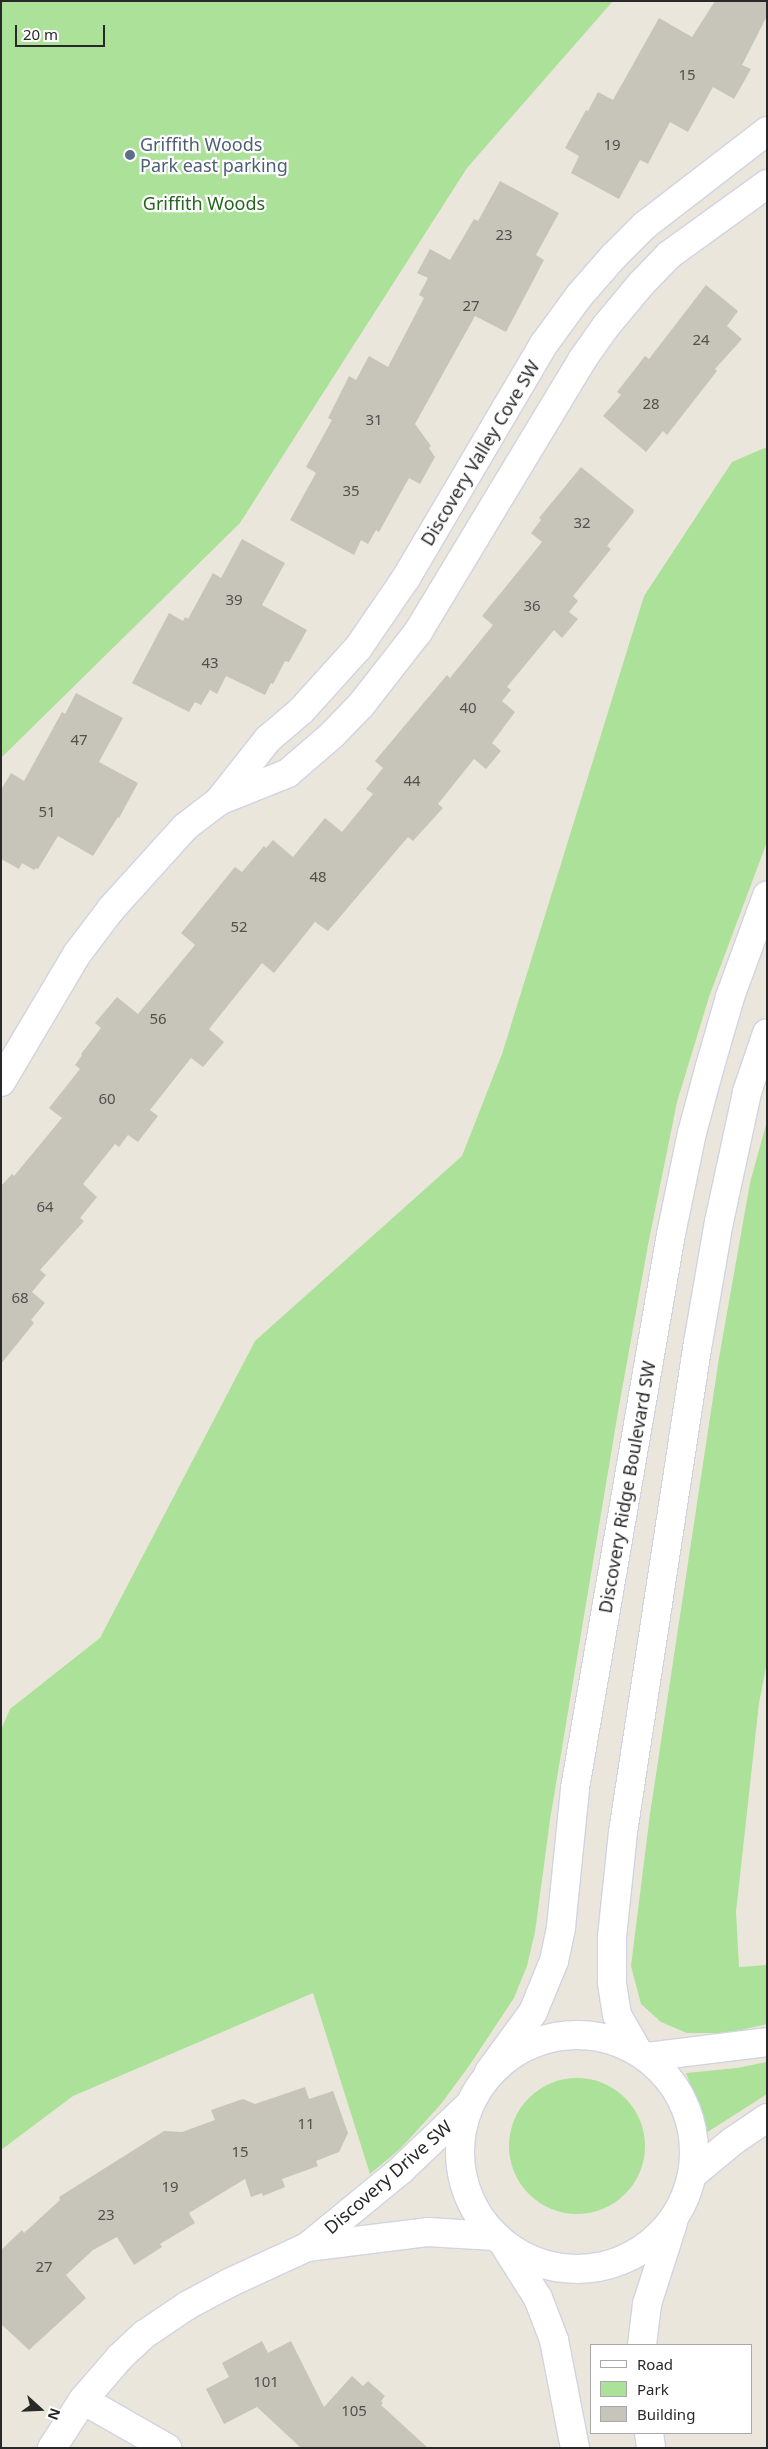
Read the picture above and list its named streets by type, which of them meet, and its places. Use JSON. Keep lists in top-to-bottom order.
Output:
{
  "streets": {
    "street": ["Discovery Valley Cove SW", "Discovery Ridge Boulevard SW", "Discovery Drive SW"]
  },
  "crossings": [
    ["Discovery Ridge Boulevard SW", "Discovery Drive SW"]
  ],
  "parks": ["Griffith Woods"],
  "places": ["Griffith Woods Park east parking"],
  "house_numbers": [
    "15",
    "19",
    "23",
    "27",
    "24",
    "28",
    "31",
    "35",
    "32",
    "39",
    "36",
    "43",
    "40",
    "47",
    "44",
    "51",
    "48",
    "52",
    "56",
    "60",
    "64",
    "68",
    "11",
    "15",
    "19",
    "23",
    "27",
    "101",
    "105"
  ],
  "legend": ["Road", "Park", "Building"],
  "scale_bar": "20 m",
  "north": "right"
}
